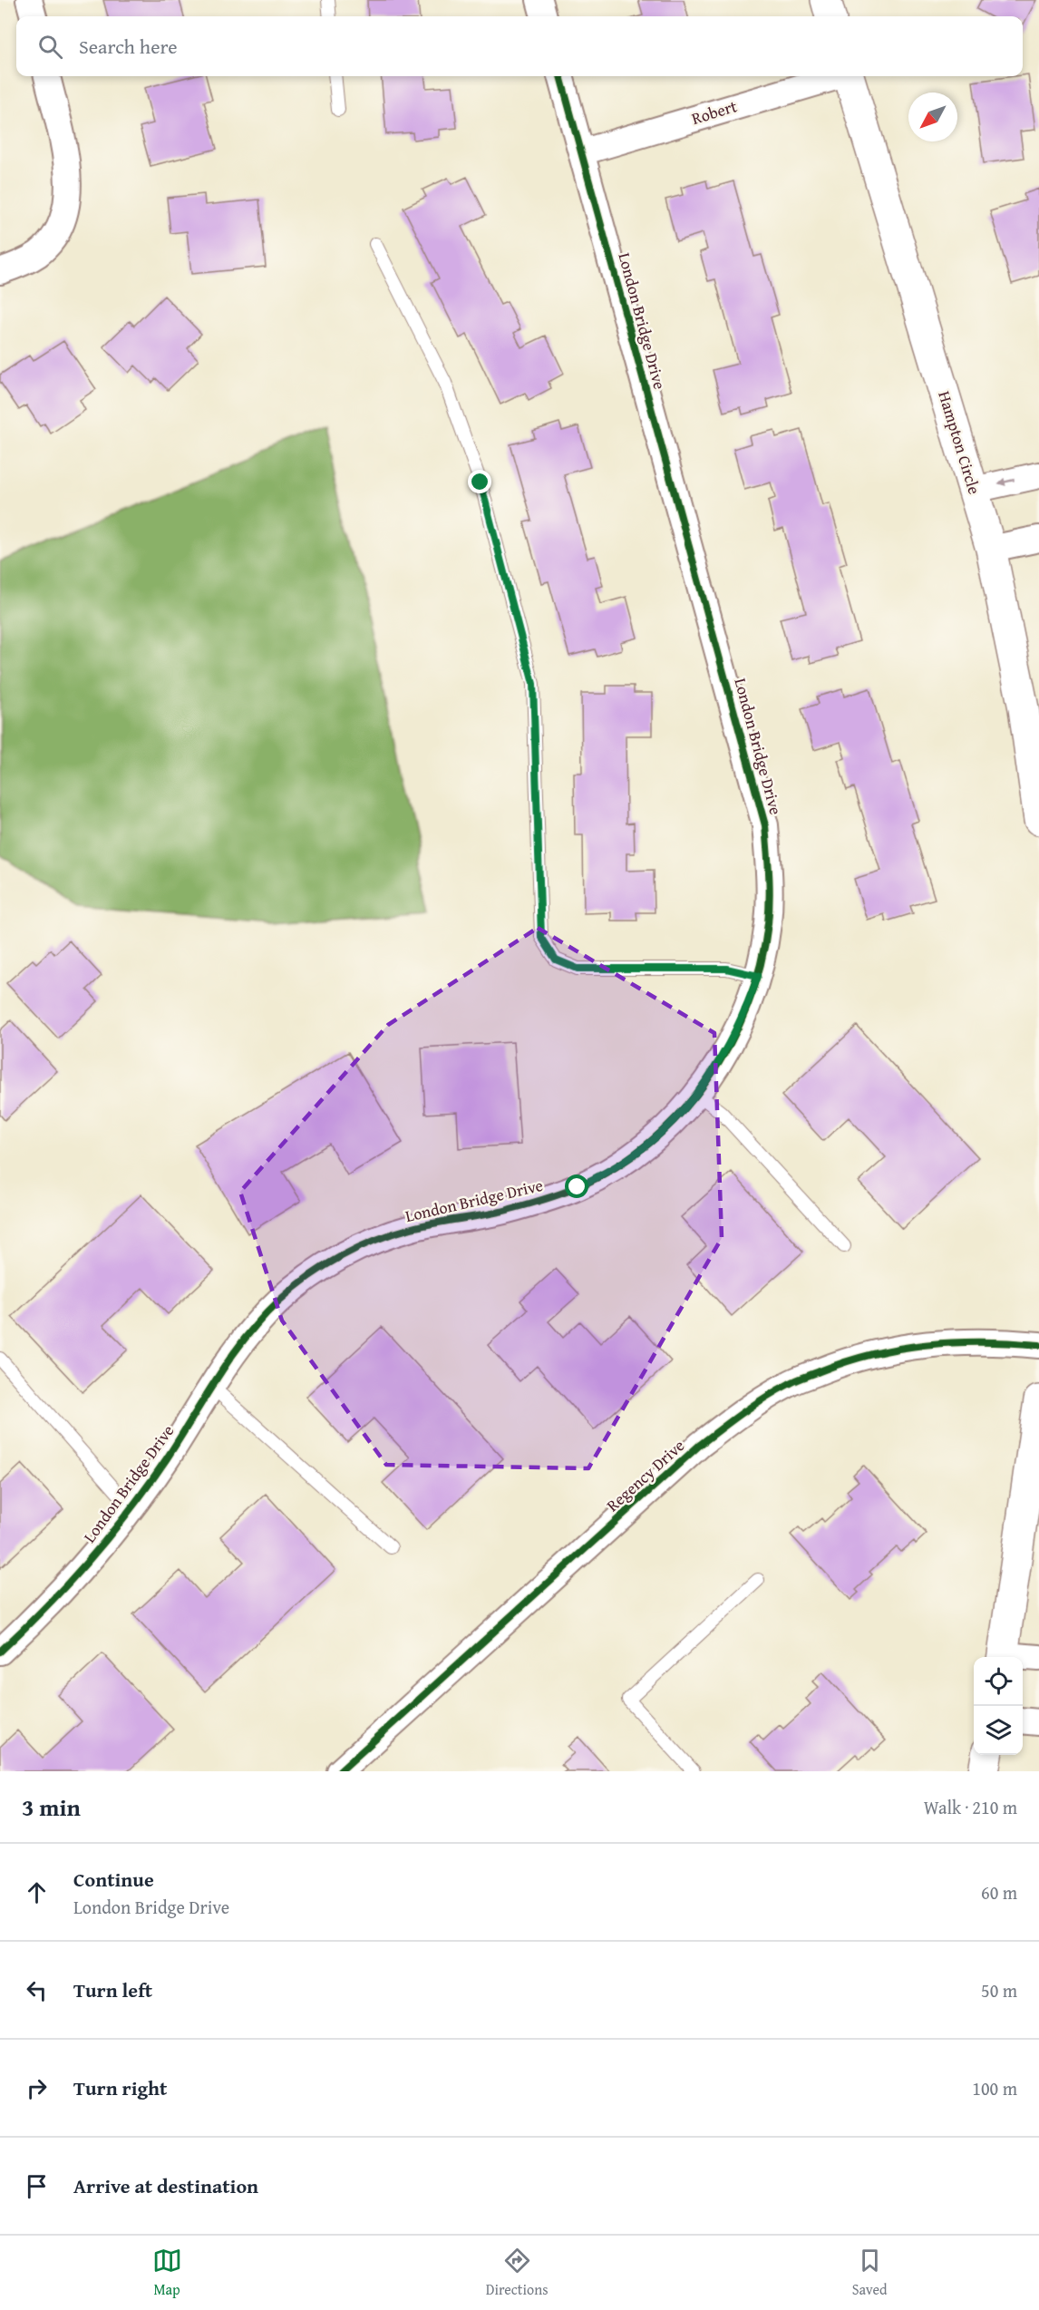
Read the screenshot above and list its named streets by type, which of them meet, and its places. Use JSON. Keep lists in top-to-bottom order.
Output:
{
  "streets": {
    "street": [
      "Robert",
      "London Bridge Drive",
      "Hampton Circle",
      "Regency Drive"
    ]
  },
  "crossings": [
    ["Robert", "London Bridge Drive"]
  ],
  "north": "bottom left",
  "page": {
    "search": "Search here",
    "heading": ["3 min", "Walk · 210 m"],
    "list": [
      ["Continue", "London Bridge Drive", "60 m"],
      ["Turn left", "50 m"],
      ["Turn right", "100 m"],
      "Arrive at destination"
    ],
    "nav": ["Map", "Directions", "Saved"]
  }
}
